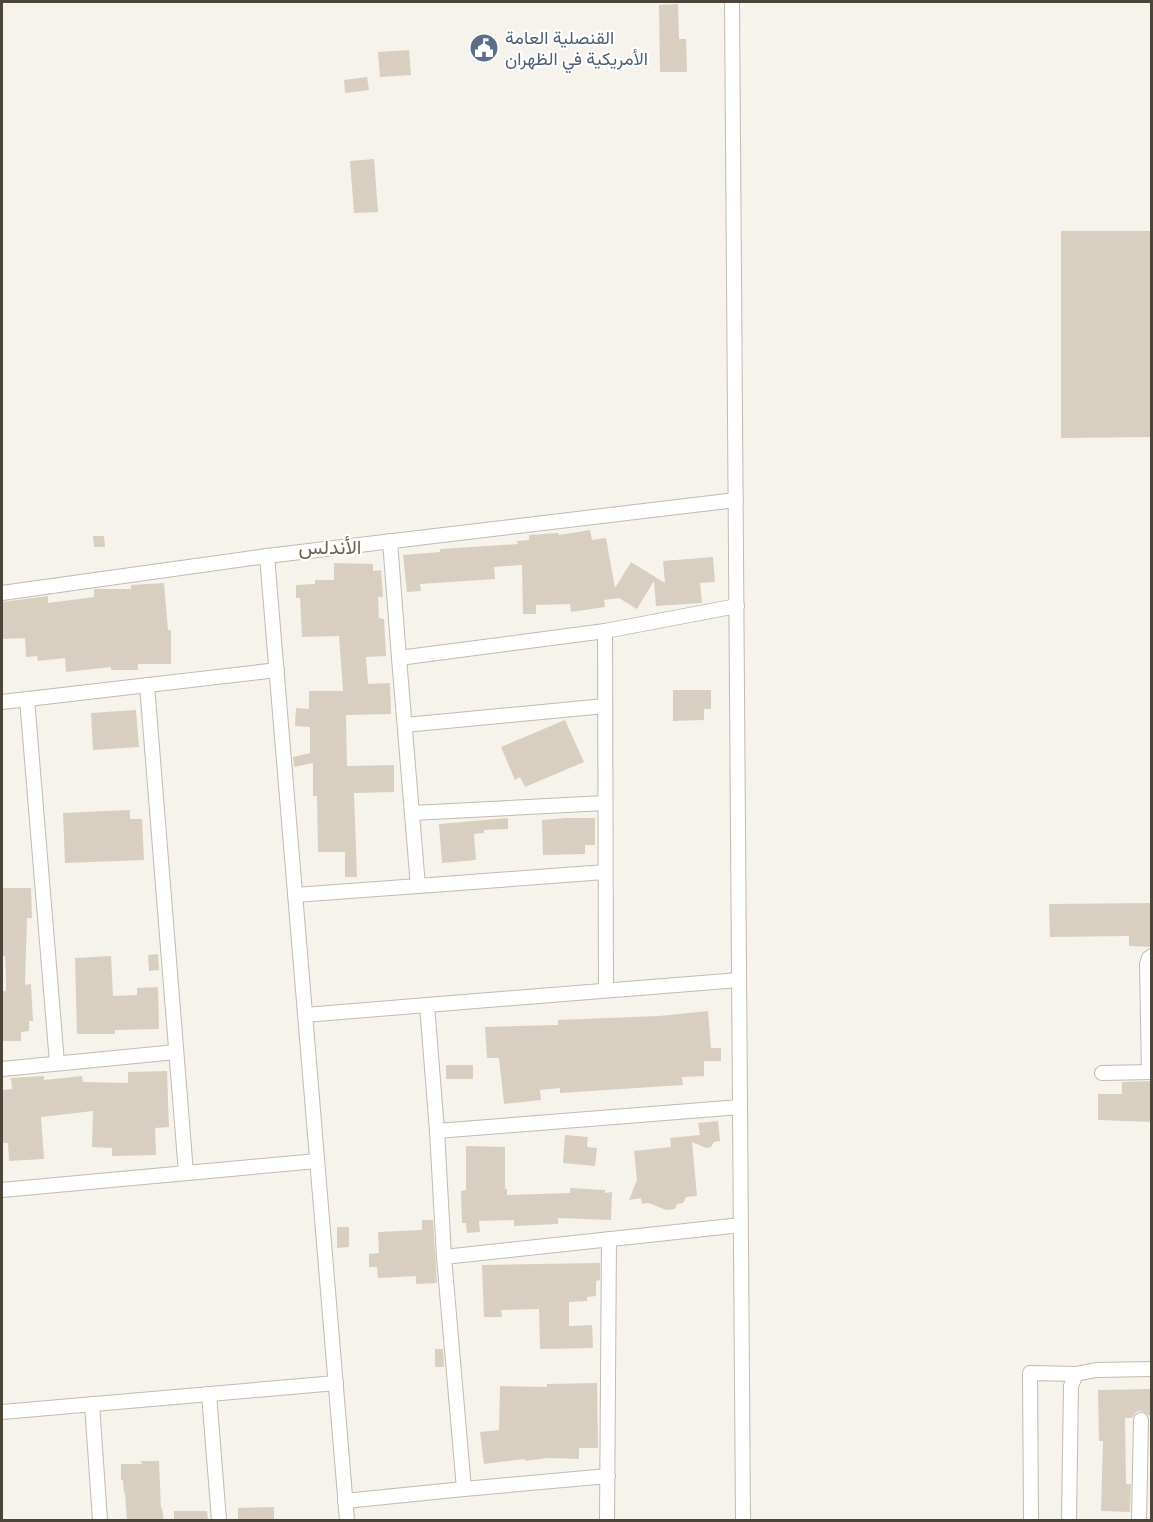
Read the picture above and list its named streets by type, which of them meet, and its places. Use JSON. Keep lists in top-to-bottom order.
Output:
{
  "districts": ["الأندلس"],
  "places": {
    "public building": ["القنصلية العامة الأمريكية في الظهران"]
  }
}
